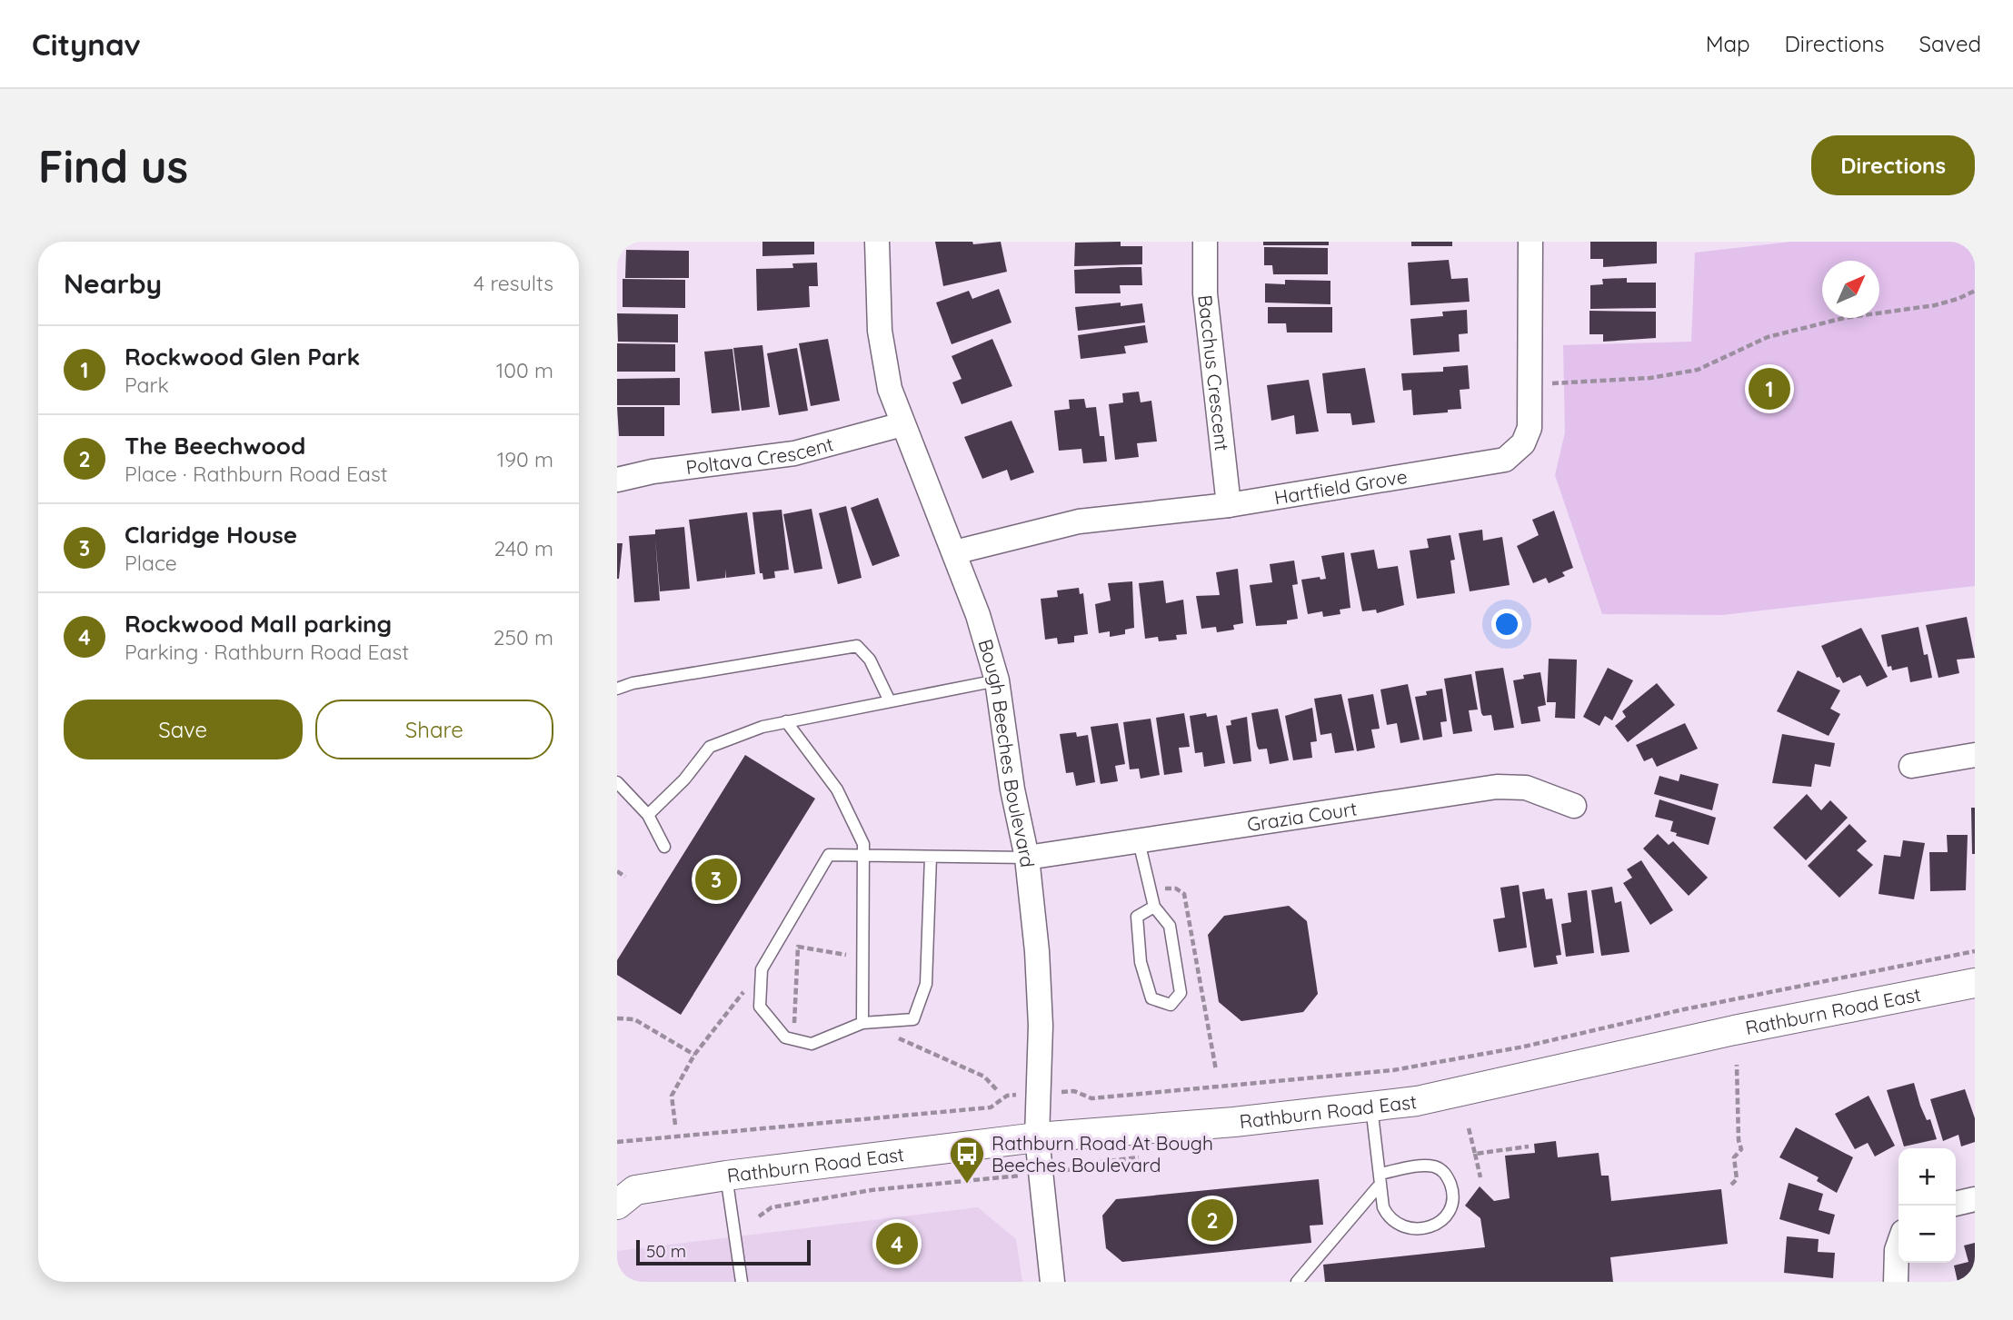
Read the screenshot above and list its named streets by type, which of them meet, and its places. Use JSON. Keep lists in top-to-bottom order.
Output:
{
  "streets": {
    "street": [
      "Bacchus Crescent",
      "Poltava Crescent",
      "Hartfield Grove",
      "Bough Beeches Boulevard",
      "Grazia Court",
      "Rathburn Road East"
    ]
  },
  "crossings": [
    ["Bacchus Crescent", "Hartfield Grove"],
    ["Poltava Crescent", "Bough Beeches Boulevard"],
    ["Hartfield Grove", "Bough Beeches Boulevard"],
    ["Bough Beeches Boulevard", "Grazia Court"],
    ["Bough Beeches Boulevard", "Rathburn Road East"]
  ],
  "places": {
    "bus stop": ["Rathburn Road At Bough Beeches Boulevard"]
  },
  "scale_bar": "50 m",
  "north": "top right",
  "page": {
    "header": "Citynav",
    "nav": ["Map", "Directions", "Saved"],
    "buttons": [
      "Directions",
      ["Save", "Share"]
    ],
    "title": "Find us",
    "heading": ["Nearby", "4 results"],
    "list": [
      {
        "mark": "1",
        "name": "Rockwood Glen Park",
        "note": "Park",
        "value": "100 m"
      },
      {
        "mark": "2",
        "name": "The Beechwood",
        "note": "Place · Rathburn Road East",
        "value": "190 m"
      },
      {
        "mark": "3",
        "name": "Claridge House",
        "note": "Place",
        "value": "240 m"
      },
      {
        "mark": "4",
        "name": "Rockwood Mall parking",
        "note": "Parking · Rathburn Road East",
        "value": "250 m"
      }
    ],
    "pins": [
      "1",
      "3",
      "2",
      "4"
    ],
    "map_buttons": ["+", "−"],
    "scale": "50 m"
  }
}
